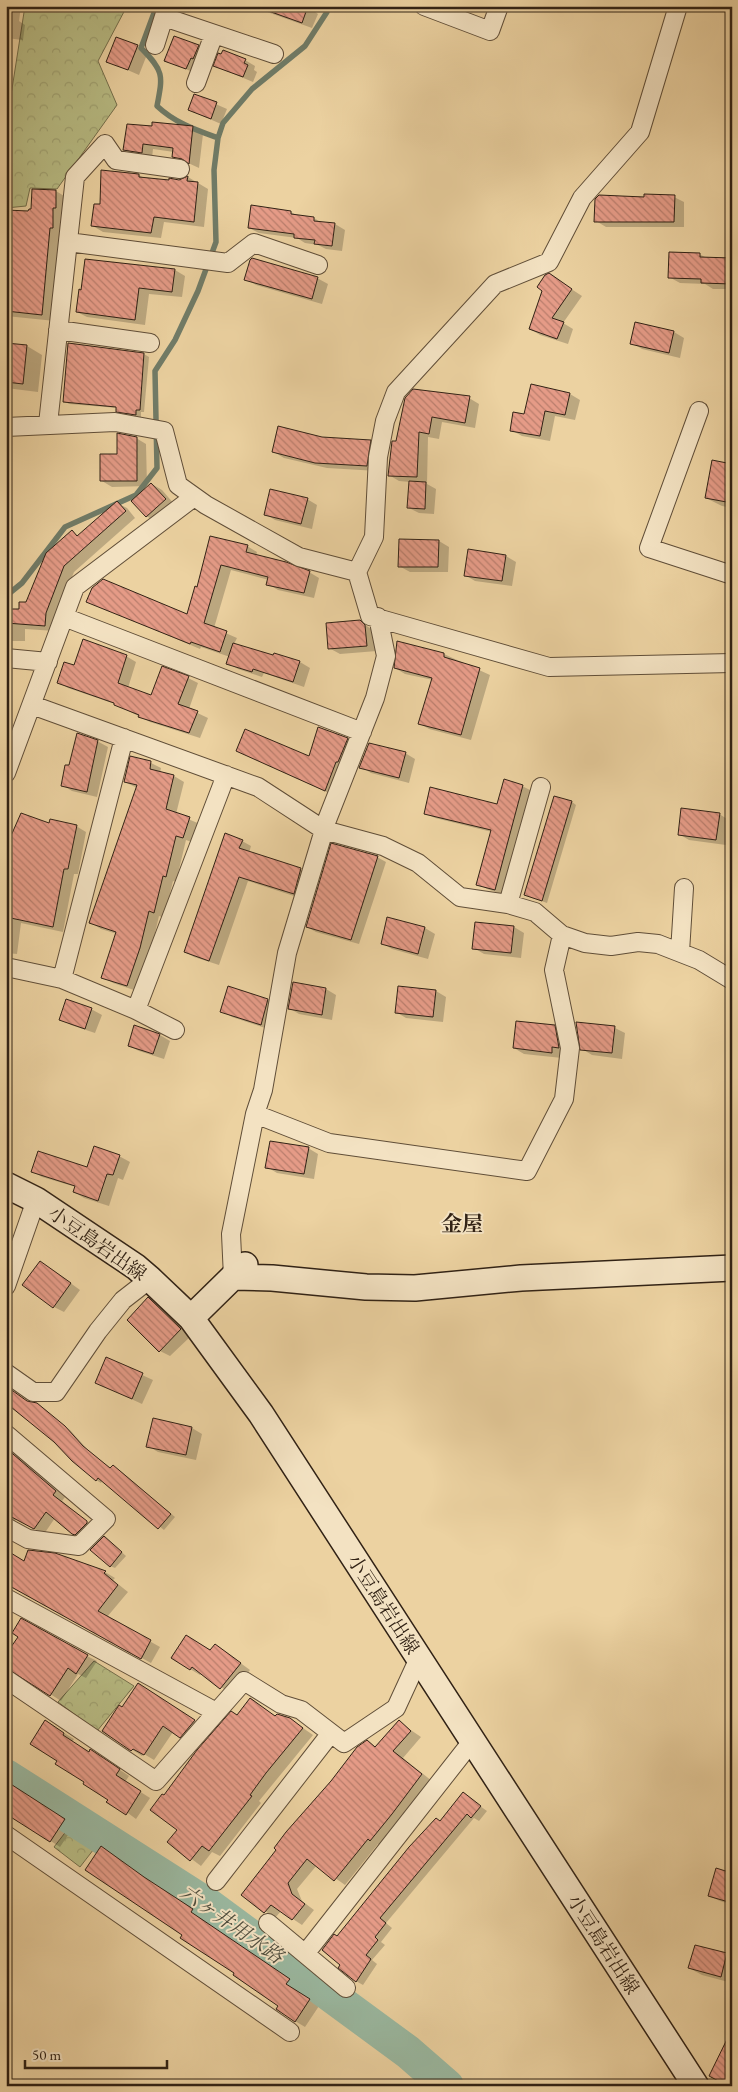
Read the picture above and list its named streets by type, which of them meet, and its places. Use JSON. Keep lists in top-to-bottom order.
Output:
{
  "streets": {
    "main road": ["小豆島岩出線"]
  },
  "districts": ["金屋"],
  "water": ["六ヶ井用水路"],
  "scale_bar": "50 m"
}
